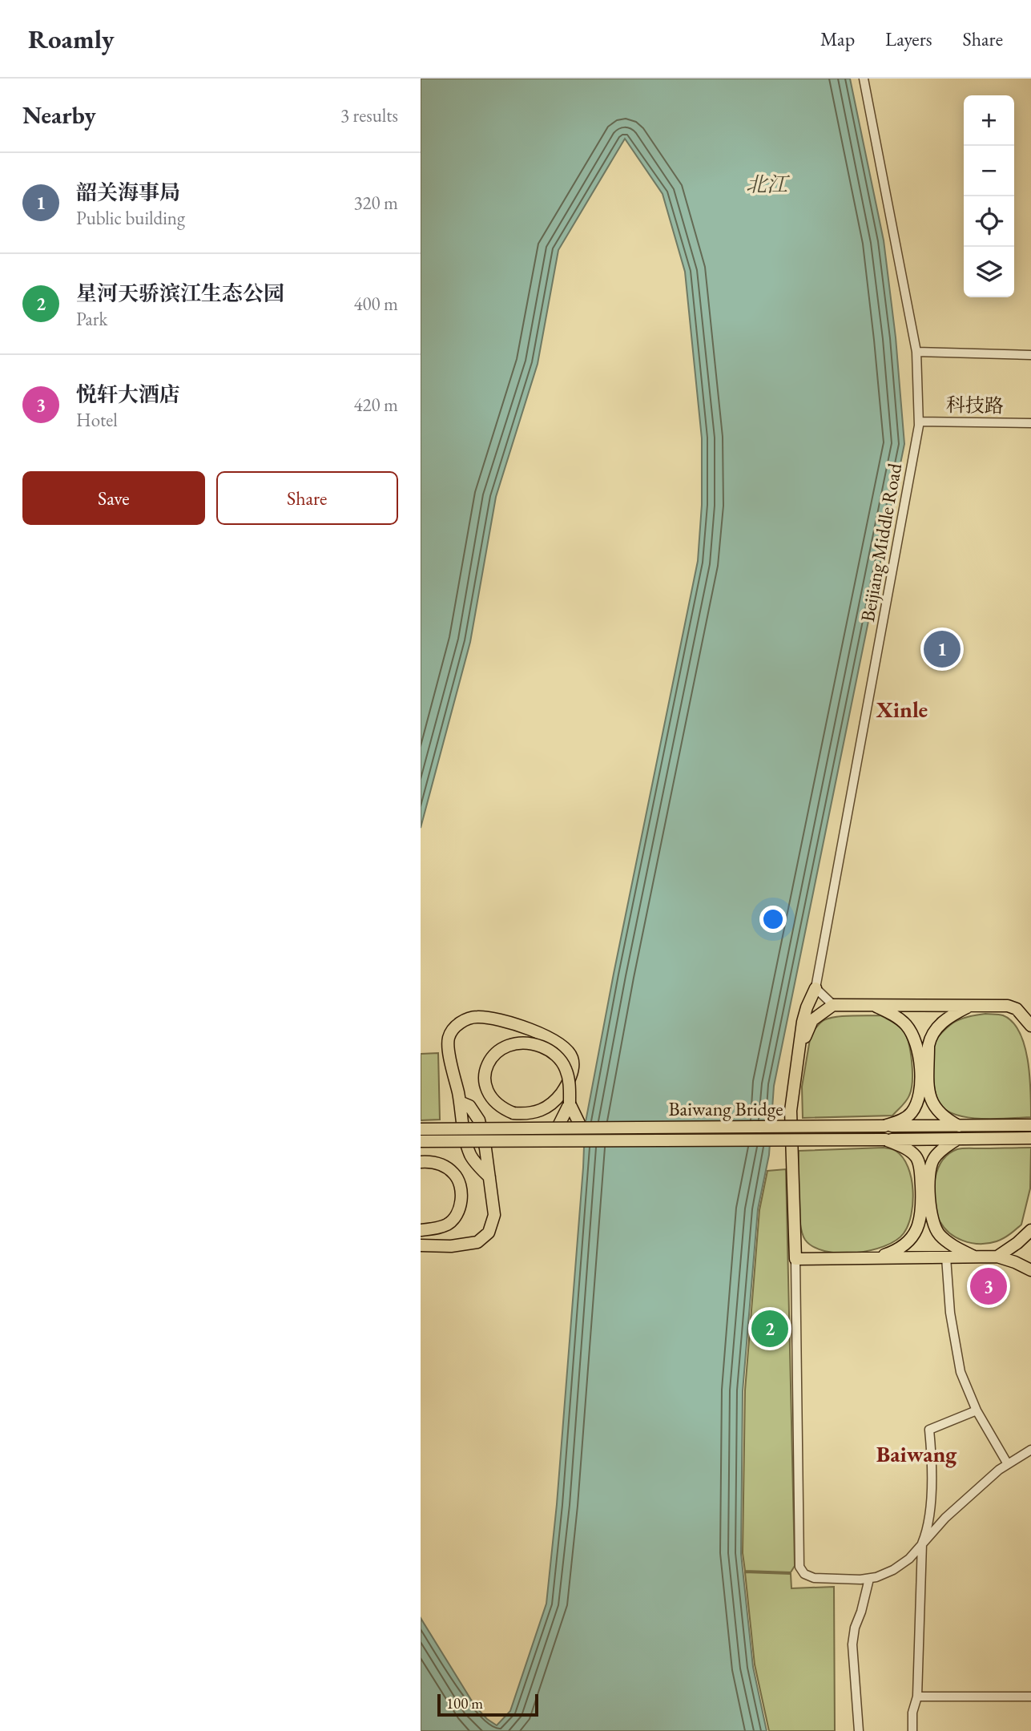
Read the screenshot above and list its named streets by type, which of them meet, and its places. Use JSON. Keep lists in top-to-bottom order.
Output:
{
  "streets": {
    "main road": ["Baiwang Bridge"],
    "street": ["科技路", "Beijiang Middle Road"]
  },
  "crossings": [
    ["科技路", "Beijiang Middle Road"]
  ],
  "districts": ["Xinle", "Baiwang"],
  "water": ["北江"],
  "scale_bar": "100 m",
  "page": {
    "header": "Roamly",
    "nav": ["Map", "Layers", "Share"],
    "heading": ["Nearby", "3 results"],
    "map_buttons": ["+", "−"],
    "list": [
      {
        "mark": "1",
        "name": "韶关海事局",
        "note": "Public building",
        "value": "320 m"
      },
      {
        "mark": "2",
        "name": "星河天骄滨江生态公园",
        "note": "Park",
        "value": "400 m"
      },
      {
        "mark": "3",
        "name": "悦轩大酒店",
        "note": "Hotel",
        "value": "420 m"
      }
    ],
    "buttons": ["Save", "Share"],
    "pins": ["1", "3", "2"],
    "scale": "100 m"
  }
}
